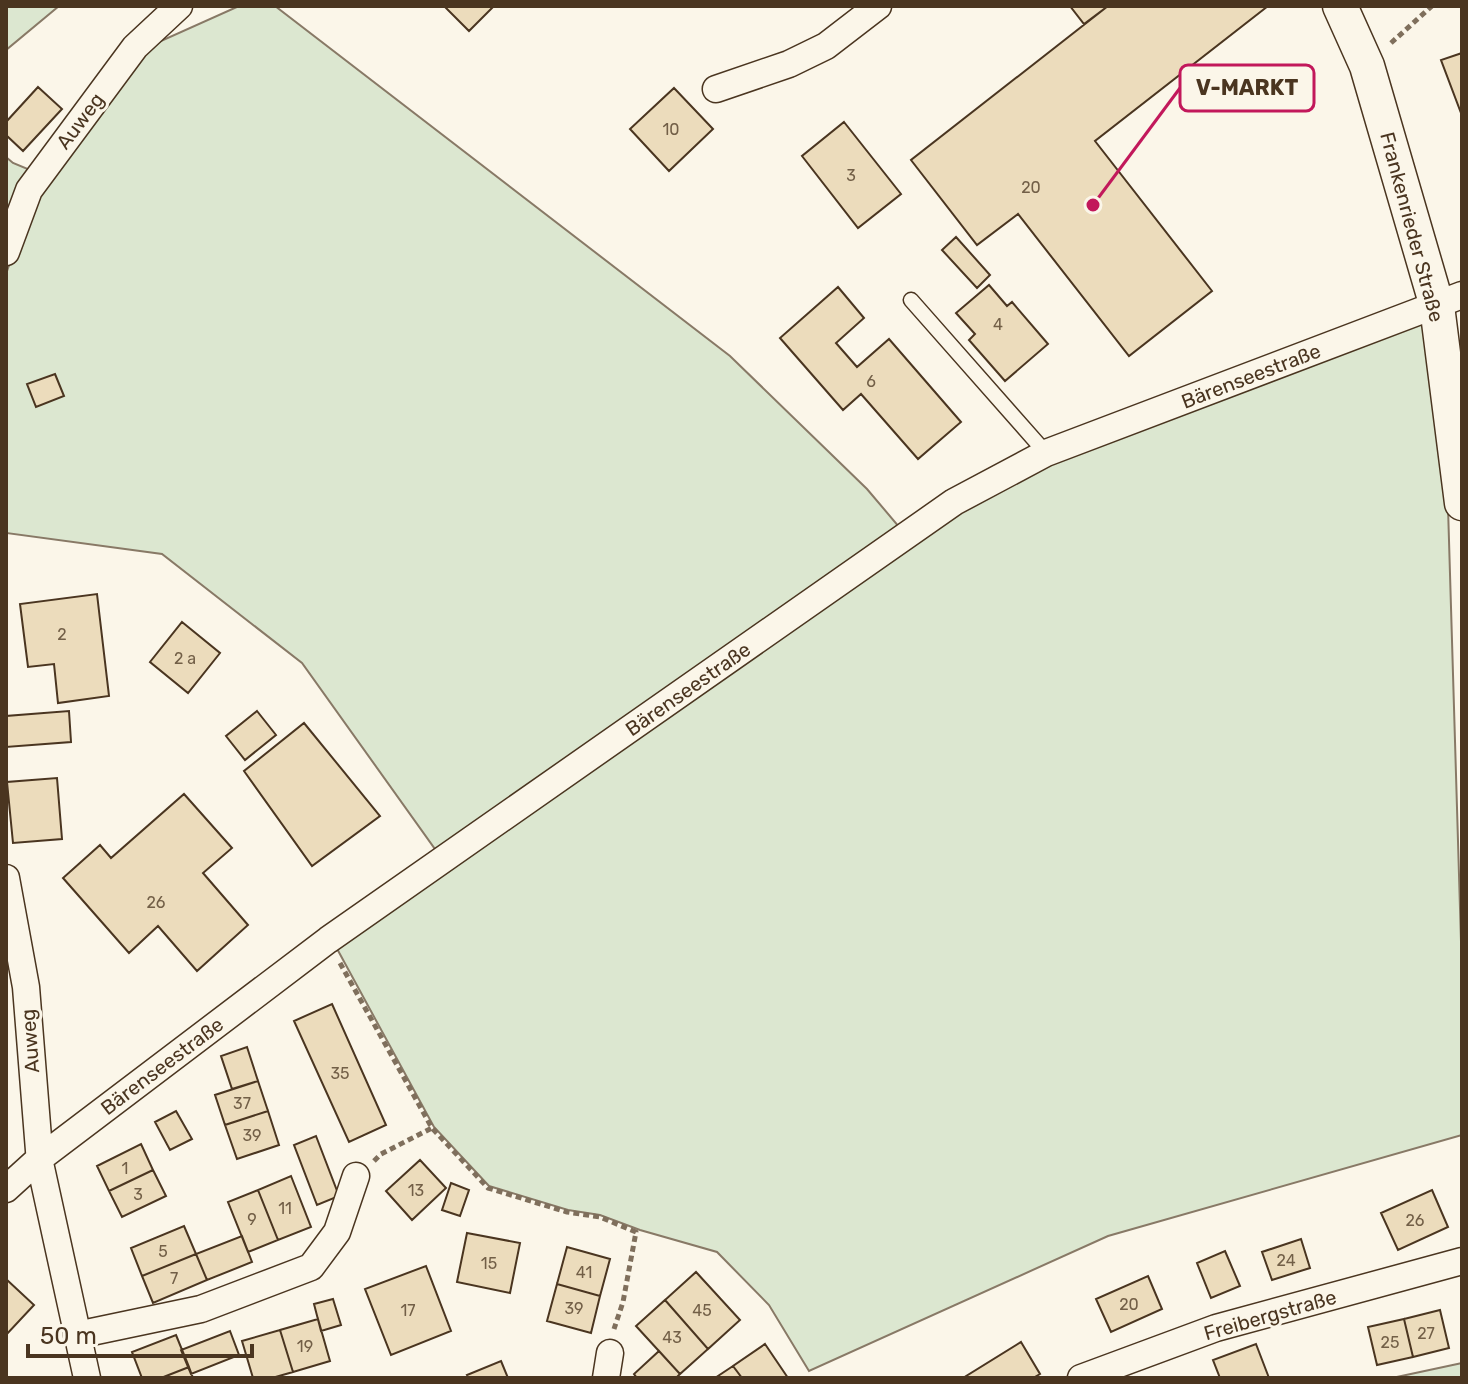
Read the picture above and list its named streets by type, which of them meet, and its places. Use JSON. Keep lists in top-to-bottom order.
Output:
{
  "streets": {
    "street": [
      "Auweg",
      "Frankenrieder Straße",
      "Bärenseestraße",
      "Freibergstraße"
    ]
  },
  "crossings": [
    ["Auweg", "Bärenseestraße"],
    ["Frankenrieder Straße", "Bärenseestraße"]
  ],
  "places": ["V-MARKT"],
  "house_numbers": [
    "10",
    "3",
    "20",
    "4",
    "6",
    "2",
    "2 a",
    "26",
    "35",
    "37",
    "39",
    "1",
    "13",
    "3",
    "11",
    "9",
    "26",
    "5",
    "24",
    "15",
    "41",
    "7",
    "20",
    "39",
    "17",
    "45",
    "27",
    "43",
    "25",
    "19"
  ],
  "scale_bar": "50 m"
}
